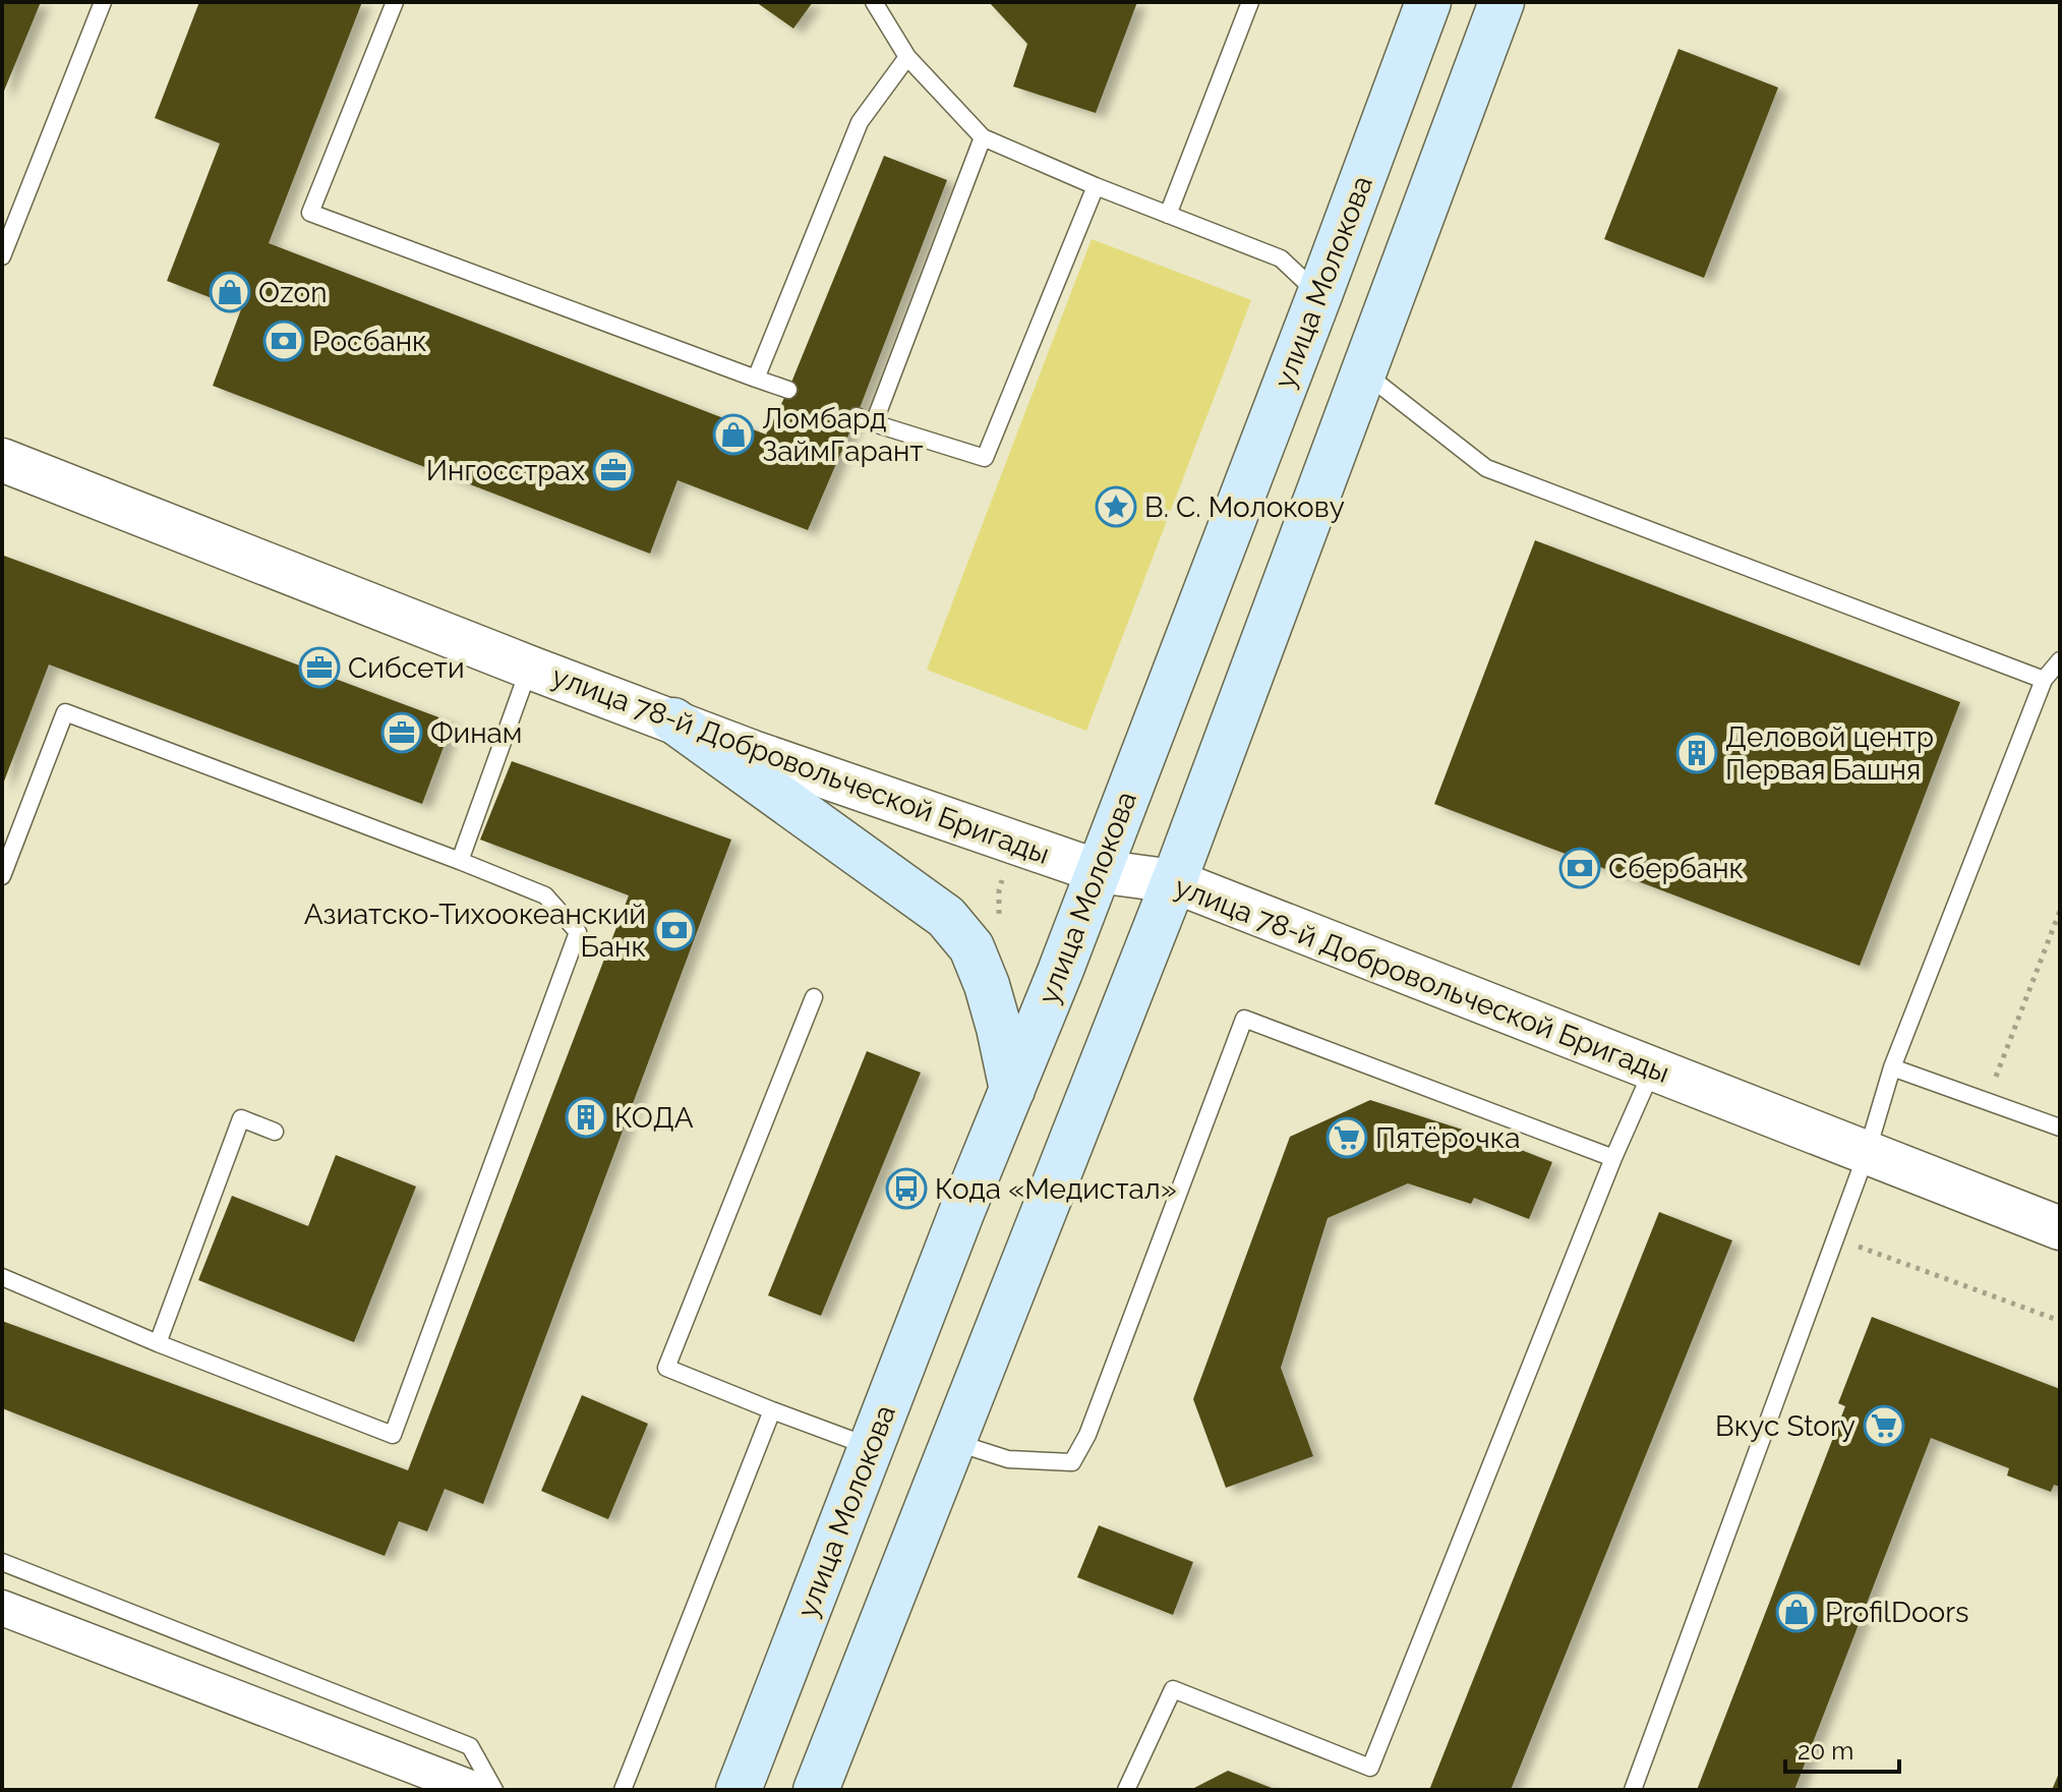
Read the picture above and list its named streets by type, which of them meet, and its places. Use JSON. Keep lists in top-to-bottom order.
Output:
{
  "streets": {
    "main road": ["улица Молокова"],
    "street": ["улица 78-й Добровольческой Бригады"]
  },
  "crossings": [
    ["улица Молокова", "улица 78-й Добровольческой Бригады"]
  ],
  "places": {
    "shop": ["Ozon", "Ломбард ЗаймГарант", "ProfilDoors"],
    "bank": ["Росбанк", "Сбербанк", "Азиатско-Тихоокеанский Банк"],
    "office": ["Ингосстрах", "Сибсети", "Финам"],
    "place": ["В. С. Молокову"],
    "building": ["Деловой центр Первая Башня", "КОДА"],
    "supermarket": ["Пятёрочка", "Вкус Story"],
    "bus stop": ["Кода «Медистал»"]
  },
  "scale_bar": "20 m"
}
